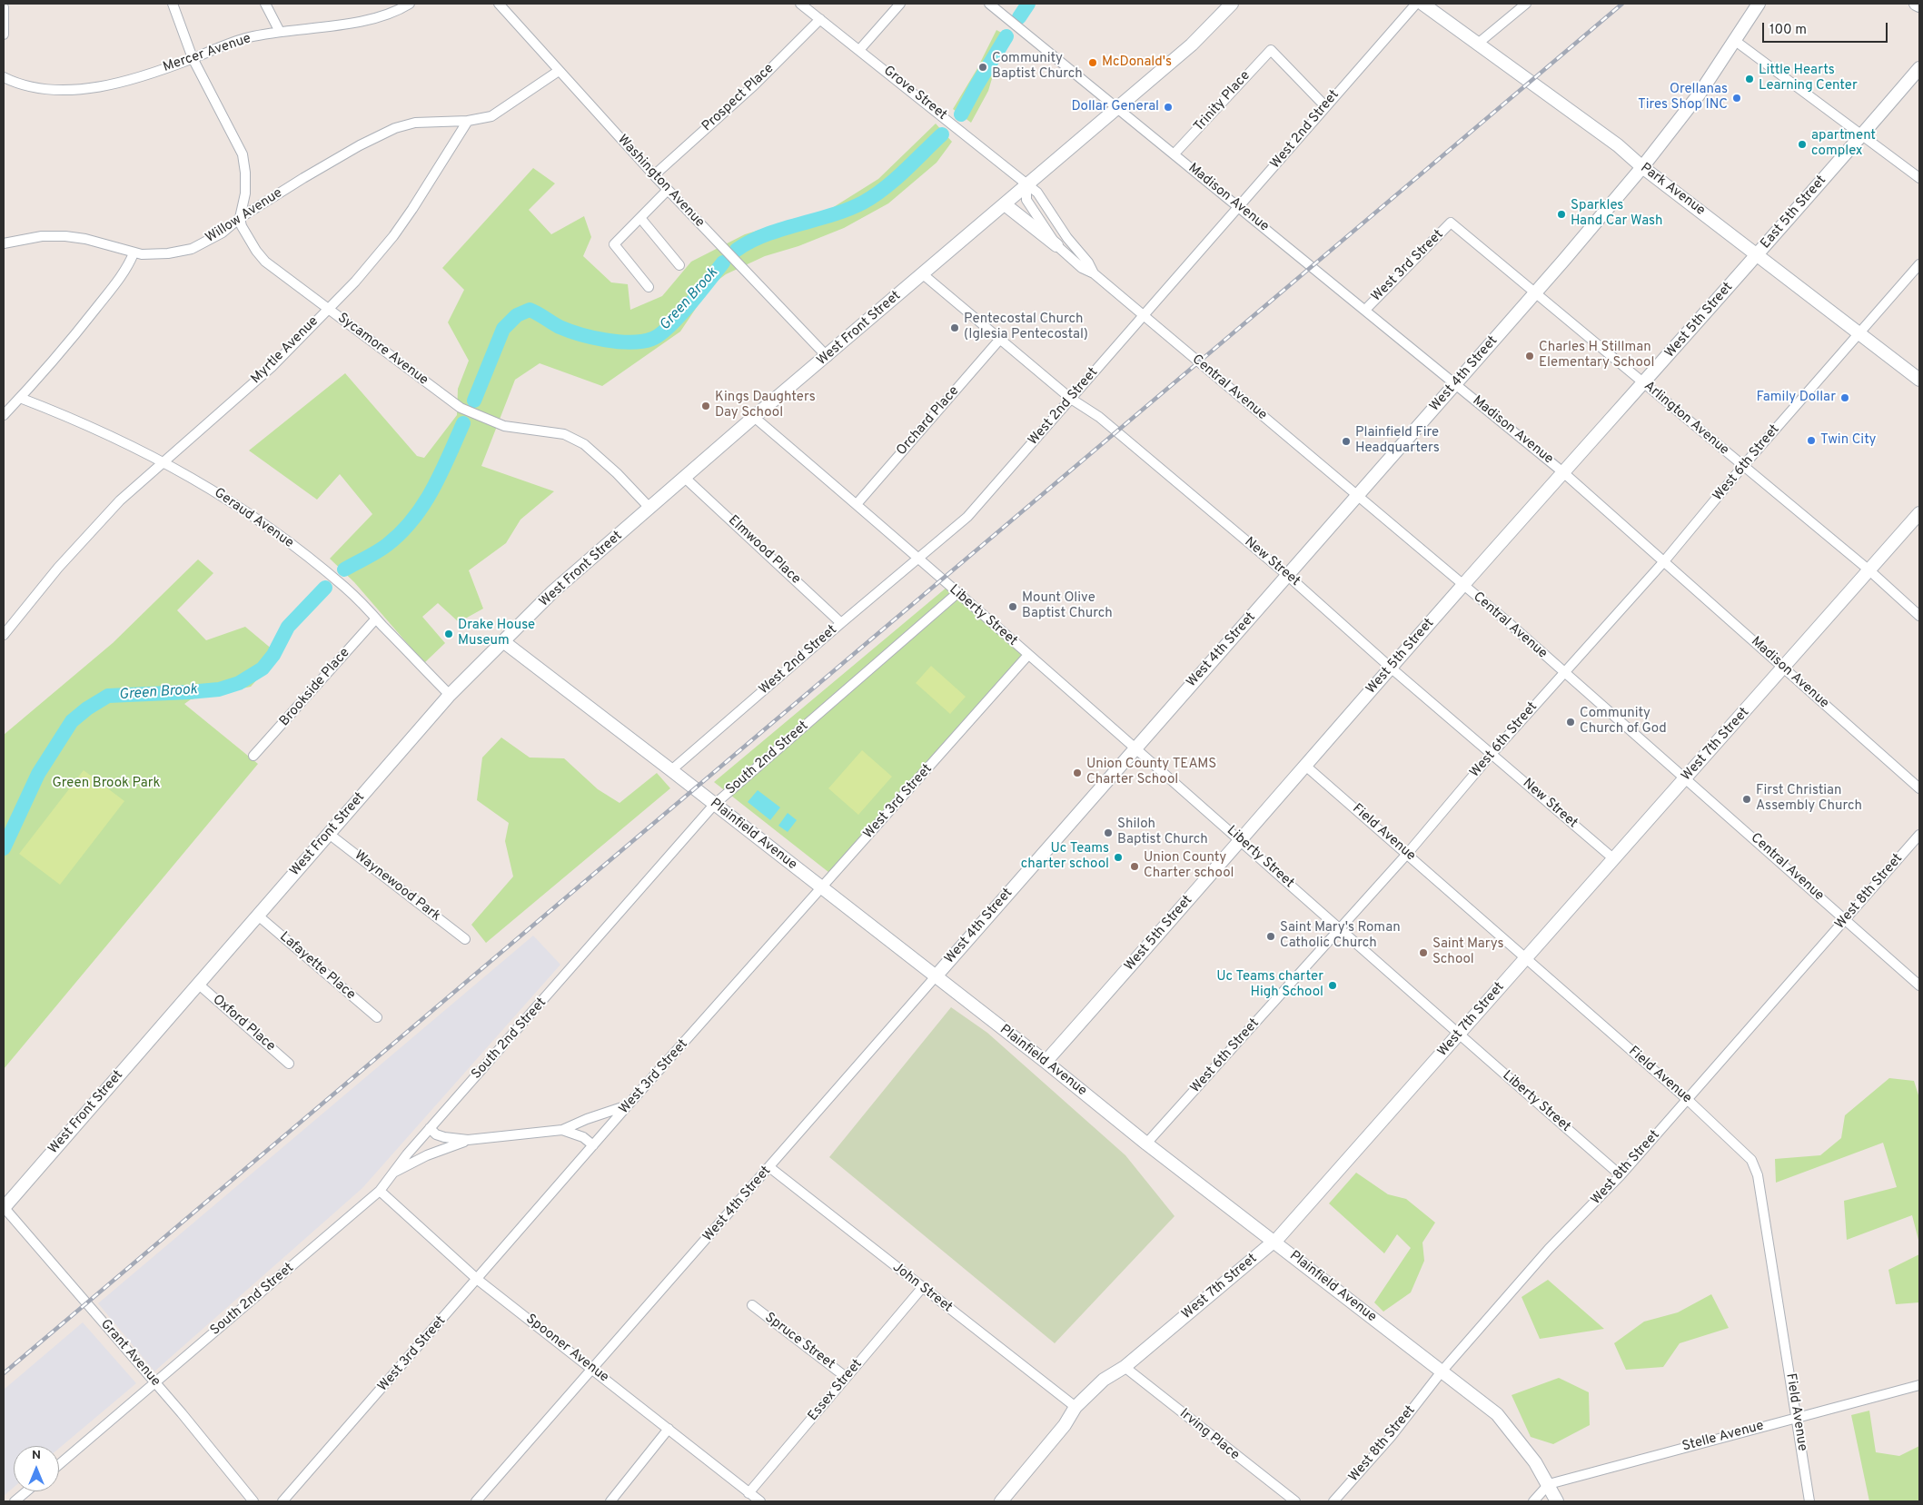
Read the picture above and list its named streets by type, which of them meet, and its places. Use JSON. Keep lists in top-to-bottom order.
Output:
{
  "streets": {
    "main road": [
      "Park Avenue",
      "East 5th Street",
      "West 5th Street",
      "West Front Street",
      "West 4th Street",
      "West 7th Street",
      "Plainfield Avenue"
    ],
    "street": [
      "Mercer Avenue",
      "Grove Street",
      "Prospect Place",
      "Trinity Place",
      "West 2nd Street",
      "Washington Avenue",
      "Madison Avenue",
      "Willow Avenue",
      "West 3rd Street",
      "Sycamore Avenue",
      "Myrtle Avenue",
      "Central Avenue",
      "Arlington Avenue",
      "Orchard Place",
      "West 6th Street",
      "Geraud Avenue",
      "Elmwood Place",
      "New Street",
      "Liberty Street",
      "Brookside Place",
      "South 2nd Street",
      "Field Avenue",
      "Waynewood Park",
      "West 8th Street",
      "Lafayette Place",
      "Oxford Place",
      "John Street",
      "Spruce Street",
      "Spooner Avenue",
      "Grant Avenue",
      "Essex Street",
      "Irving Place",
      "Stelle Avenue"
    ]
  },
  "crossings": [
    ["Grove Street", "Prospect Place"],
    ["Grove Street", "West Front Street"],
    ["Grove Street", "Central Avenue"],
    ["Prospect Place", "Washington Avenue"],
    ["Trinity Place", "West 2nd Street"],
    ["Trinity Place", "Madison Avenue"],
    ["West 2nd Street", "Madison Avenue"],
    ["West 2nd Street", "Central Avenue"],
    ["West 2nd Street", "Elmwood Place"],
    ["West 2nd Street", "New Street"],
    ["West 2nd Street", "Liberty Street"],
    ["West 2nd Street", "Plainfield Avenue"],
    ["Washington Avenue", "West Front Street"],
    ["Park Avenue", "East 5th Street"],
    ["Park Avenue", "West 5th Street"],
    ["Park Avenue", "West 4th Street"],
    ["Park Avenue", "West 6th Street"],
    ["Madison Avenue", "West 3rd Street"],
    ["Madison Avenue", "West 5th Street"],
    ["Madison Avenue", "West Front Street"],
    ["Madison Avenue", "West 4th Street"],
    ["Madison Avenue", "West 6th Street"],
    ["Madison Avenue", "West 7th Street"],
    ["East 5th Street", "West 5th Street"],
    ["Willow Avenue", "Sycamore Avenue"],
    ["Willow Avenue", "Myrtle Avenue"],
    ["West 3rd Street", "Arlington Avenue"],
    ["West 3rd Street", "Liberty Street"],
    ["West 3rd Street", "Plainfield Avenue"],
    ["West 3rd Street", "Spooner Avenue"],
    ["West 5th Street", "Central Avenue"],
    ["West 5th Street", "Arlington Avenue"],
    ["West 5th Street", "New Street"],
    ["West 5th Street", "Liberty Street"],
    ["West 5th Street", "Field Avenue"],
    ["West 5th Street", "Plainfield Avenue"],
    ["West Front Street", "Sycamore Avenue"],
    ["West Front Street", "Central Avenue"],
    ["West Front Street", "Geraud Avenue"],
    ["West Front Street", "Elmwood Place"],
    ["West Front Street", "New Street"],
    ["West Front Street", "Liberty Street"],
    ["West Front Street", "Plainfield Avenue"],
    ["West Front Street", "Waynewood Park"],
    ["West Front Street", "Lafayette Place"],
    ["West Front Street", "Oxford Place"],
    ["West Front Street", "Grant Avenue"],
    ["Sycamore Avenue", "Myrtle Avenue"],
    ["Myrtle Avenue", "Geraud Avenue"],
    ["West 4th Street", "Central Avenue"],
    ["West 4th Street", "Arlington Avenue"],
    ["West 4th Street", "New Street"],
    ["West 4th Street", "Liberty Street"],
    ["West 4th Street", "Plainfield Avenue"],
    ["West 4th Street", "John Street"],
    ["West 4th Street", "Spooner Avenue"],
    ["Central Avenue", "West 6th Street"],
    ["Central Avenue", "West 7th Street"],
    ["Central Avenue", "West 8th Street"],
    ["Arlington Avenue", "West 6th Street"],
    ["Arlington Avenue", "West 7th Street"],
    ["Orchard Place", "New Street"],
    ["Orchard Place", "Liberty Street"],
    ["West 6th Street", "New Street"],
    ["West 6th Street", "Liberty Street"],
    ["West 6th Street", "Field Avenue"],
    ["West 6th Street", "Plainfield Avenue"],
    ["Geraud Avenue", "Brookside Place"],
    ["New Street", "West 7th Street"],
    ["Liberty Street", "West 7th Street"],
    ["Liberty Street", "South 2nd Street"],
    ["Liberty Street", "West 8th Street"],
    ["West 7th Street", "Field Avenue"],
    ["West 7th Street", "Plainfield Avenue"],
    ["West 7th Street", "John Street"],
    ["West 7th Street", "Irving Place"],
    ["South 2nd Street", "Plainfield Avenue"],
    ["South 2nd Street", "Spooner Avenue"],
    ["South 2nd Street", "Grant Avenue"],
    ["Field Avenue", "West 8th Street"],
    ["Field Avenue", "Stelle Avenue"],
    ["Plainfield Avenue", "West 8th Street"],
    ["Plainfield Avenue", "Stelle Avenue"],
    ["John Street", "Essex Street"],
    ["Spruce Street", "Essex Street"],
    ["Spooner Avenue", "Essex Street"]
  ],
  "water": ["Green Brook"],
  "parks": ["Green Brook Park"],
  "places": [
    "McDonald's",
    "Community Baptist Church",
    "Little Hearts Learning Center",
    "Orellanas Tires Shop INC",
    "Dollar General",
    "apartment complex",
    "Sparkles Hand Car Wash",
    "Pentecostal Church (Iglesia Pentecostal)",
    "Charles H Stillman Elementary School",
    "Family Dollar",
    "Kings Daughters Day School",
    "Twin City",
    "Plainfield Fire Headquarters",
    "Mount Olive Baptist Church",
    "Drake House Museum",
    "Community Church of God",
    "Union County TEAMS Charter School",
    "First Christian Assembly Church",
    "Shiloh Baptist Church",
    "Uc Teams charter school",
    "Union County Charter school",
    "Saint Mary's Roman Catholic Church",
    "Saint Marys School",
    "Uc Teams charter High School"
  ],
  "scale_bar": "100 m",
  "north": "top"
}
